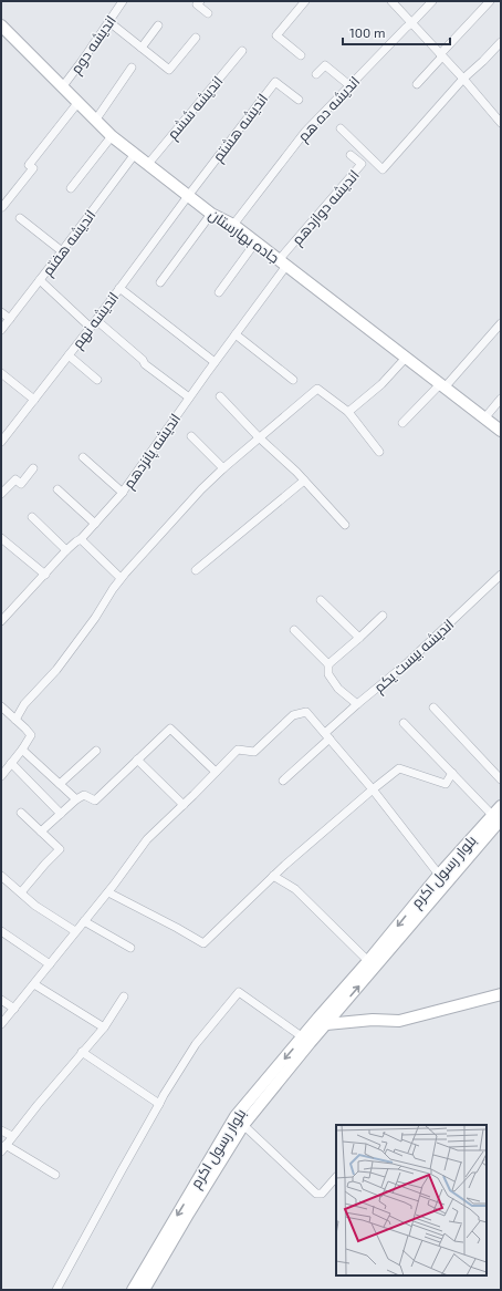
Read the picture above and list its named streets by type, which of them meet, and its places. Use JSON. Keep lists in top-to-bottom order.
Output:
{
  "streets": {
    "main road": ["جاده بهارستان", "بلوار رسول اکرم"],
    "street": [
      "اندیشه دوم",
      "اندیشه ششم",
      "اندیشه ده هم",
      "اندیشه هشتم",
      "اندیشه دوازدهم",
      "اندیشه هفتم",
      "اندیشه نهم",
      "اندیشه پانزدهم",
      "اندیشه بیست یکم"
    ]
  },
  "crossings": [
    ["اندیشه دوم", "جاده بهارستان"],
    ["اندیشه ششم", "جاده بهارستان"],
    ["اندیشه ده هم", "جاده بهارستان"],
    ["اندیشه هشتم", "جاده بهارستان"],
    ["اندیشه هشتم", "اندیشه نهم"],
    ["اندیشه دوازدهم", "جاده بهارستان"],
    ["اندیشه دوازدهم", "اندیشه پانزدهم"],
    ["جاده بهارستان", "اندیشه هفتم"],
    ["جاده بهارستان", "اندیشه نهم"],
    ["جاده بهارستان", "اندیشه پانزدهم"]
  ],
  "scale_bar": "100 m"
}
